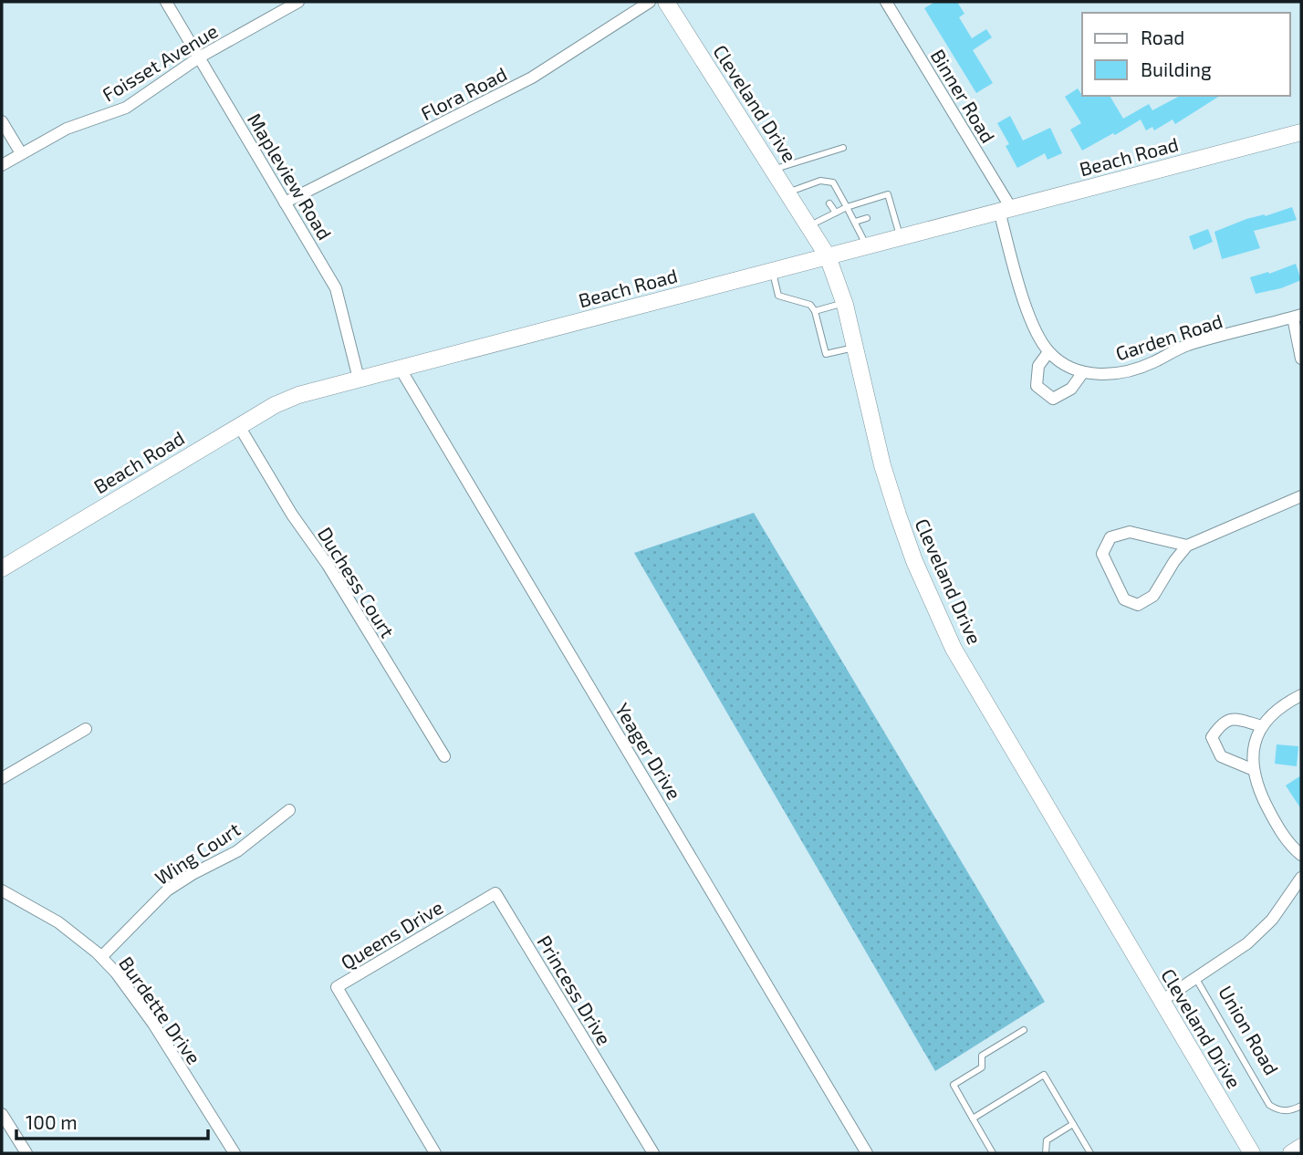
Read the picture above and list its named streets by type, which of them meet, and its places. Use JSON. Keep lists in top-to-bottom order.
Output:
{
  "streets": {
    "street": [
      "Foisset Avenue",
      "Flora Road",
      "Binner Road",
      "Cleveland Drive",
      "Beach Road",
      "Mapleview Road",
      "Garden Road",
      "Duchess Court",
      "Yeager Drive",
      "Wing Court",
      "Queens Drive",
      "Princess Drive",
      "Burdette Drive"
    ],
    "lane": ["Union Road"]
  },
  "crossings": [
    ["Foisset Avenue", "Mapleview Road"],
    ["Flora Road", "Mapleview Road"],
    ["Binner Road", "Beach Road"],
    ["Binner Road", "Garden Road"],
    ["Cleveland Drive", "Beach Road"],
    ["Beach Road", "Mapleview Road"],
    ["Beach Road", "Garden Road"],
    ["Beach Road", "Duchess Court"],
    ["Beach Road", "Yeager Drive"],
    ["Wing Court", "Burdette Drive"],
    ["Queens Drive", "Princess Drive"]
  ],
  "legend": ["Road", "Building"],
  "scale_bar": "100 m"
}
